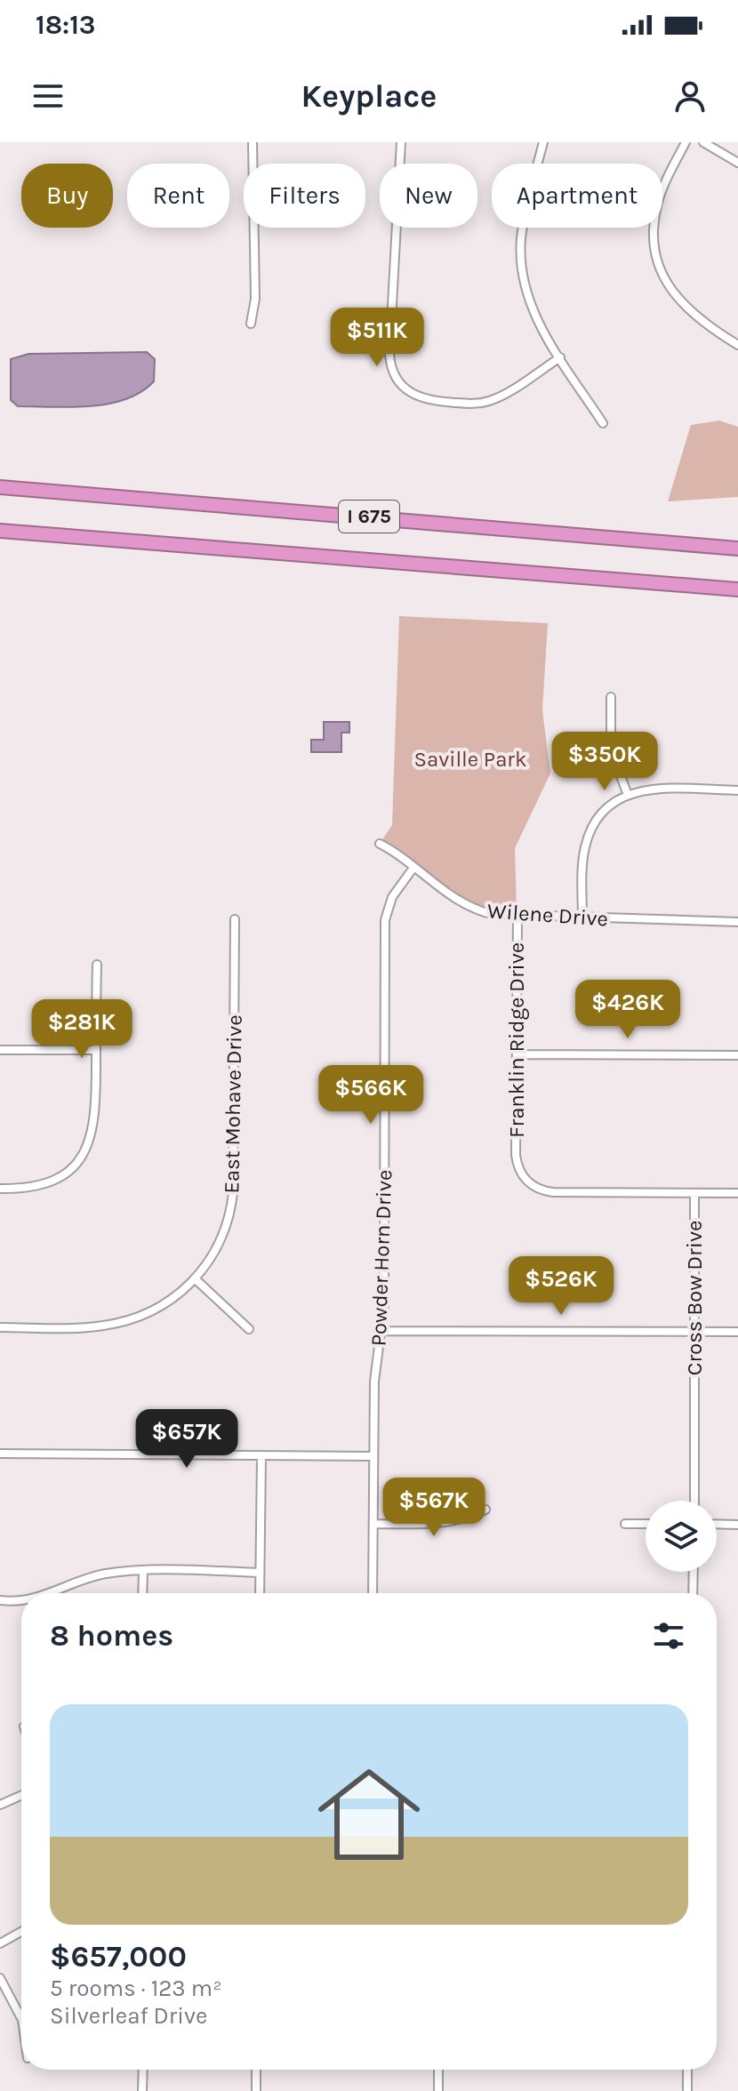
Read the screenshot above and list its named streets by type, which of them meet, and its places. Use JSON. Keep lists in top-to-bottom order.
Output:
{
  "streets": {
    "highway": ["I 675"],
    "street": [
      "Wilene Drive",
      "Franklin Ridge Drive",
      "East Mohave Drive",
      "Powder Horn Drive",
      "Cross Bow Drive"
    ]
  },
  "crossings": [
    ["Wilene Drive", "Franklin Ridge Drive"],
    ["Wilene Drive", "Powder Horn Drive"],
    ["Franklin Ridge Drive", "Cross Bow Drive"]
  ],
  "parks": ["Saville Park"],
  "page": {
    "status": "18:13",
    "header": "Keyplace",
    "chip": [
      "Buy",
      "Rent",
      "Filters",
      "New",
      "Apartment"
    ],
    "price": [
      "$511K",
      "$350K",
      "$426K",
      "$281K",
      "$566K",
      "$526K",
      "$657K",
      "$567K"
    ],
    "heading": "8 homes",
    "list": [
      {
        "name": "$657,000",
        "note": "5 rooms · 123 m² · Silverleaf Drive"
      }
    ]
  }
}
